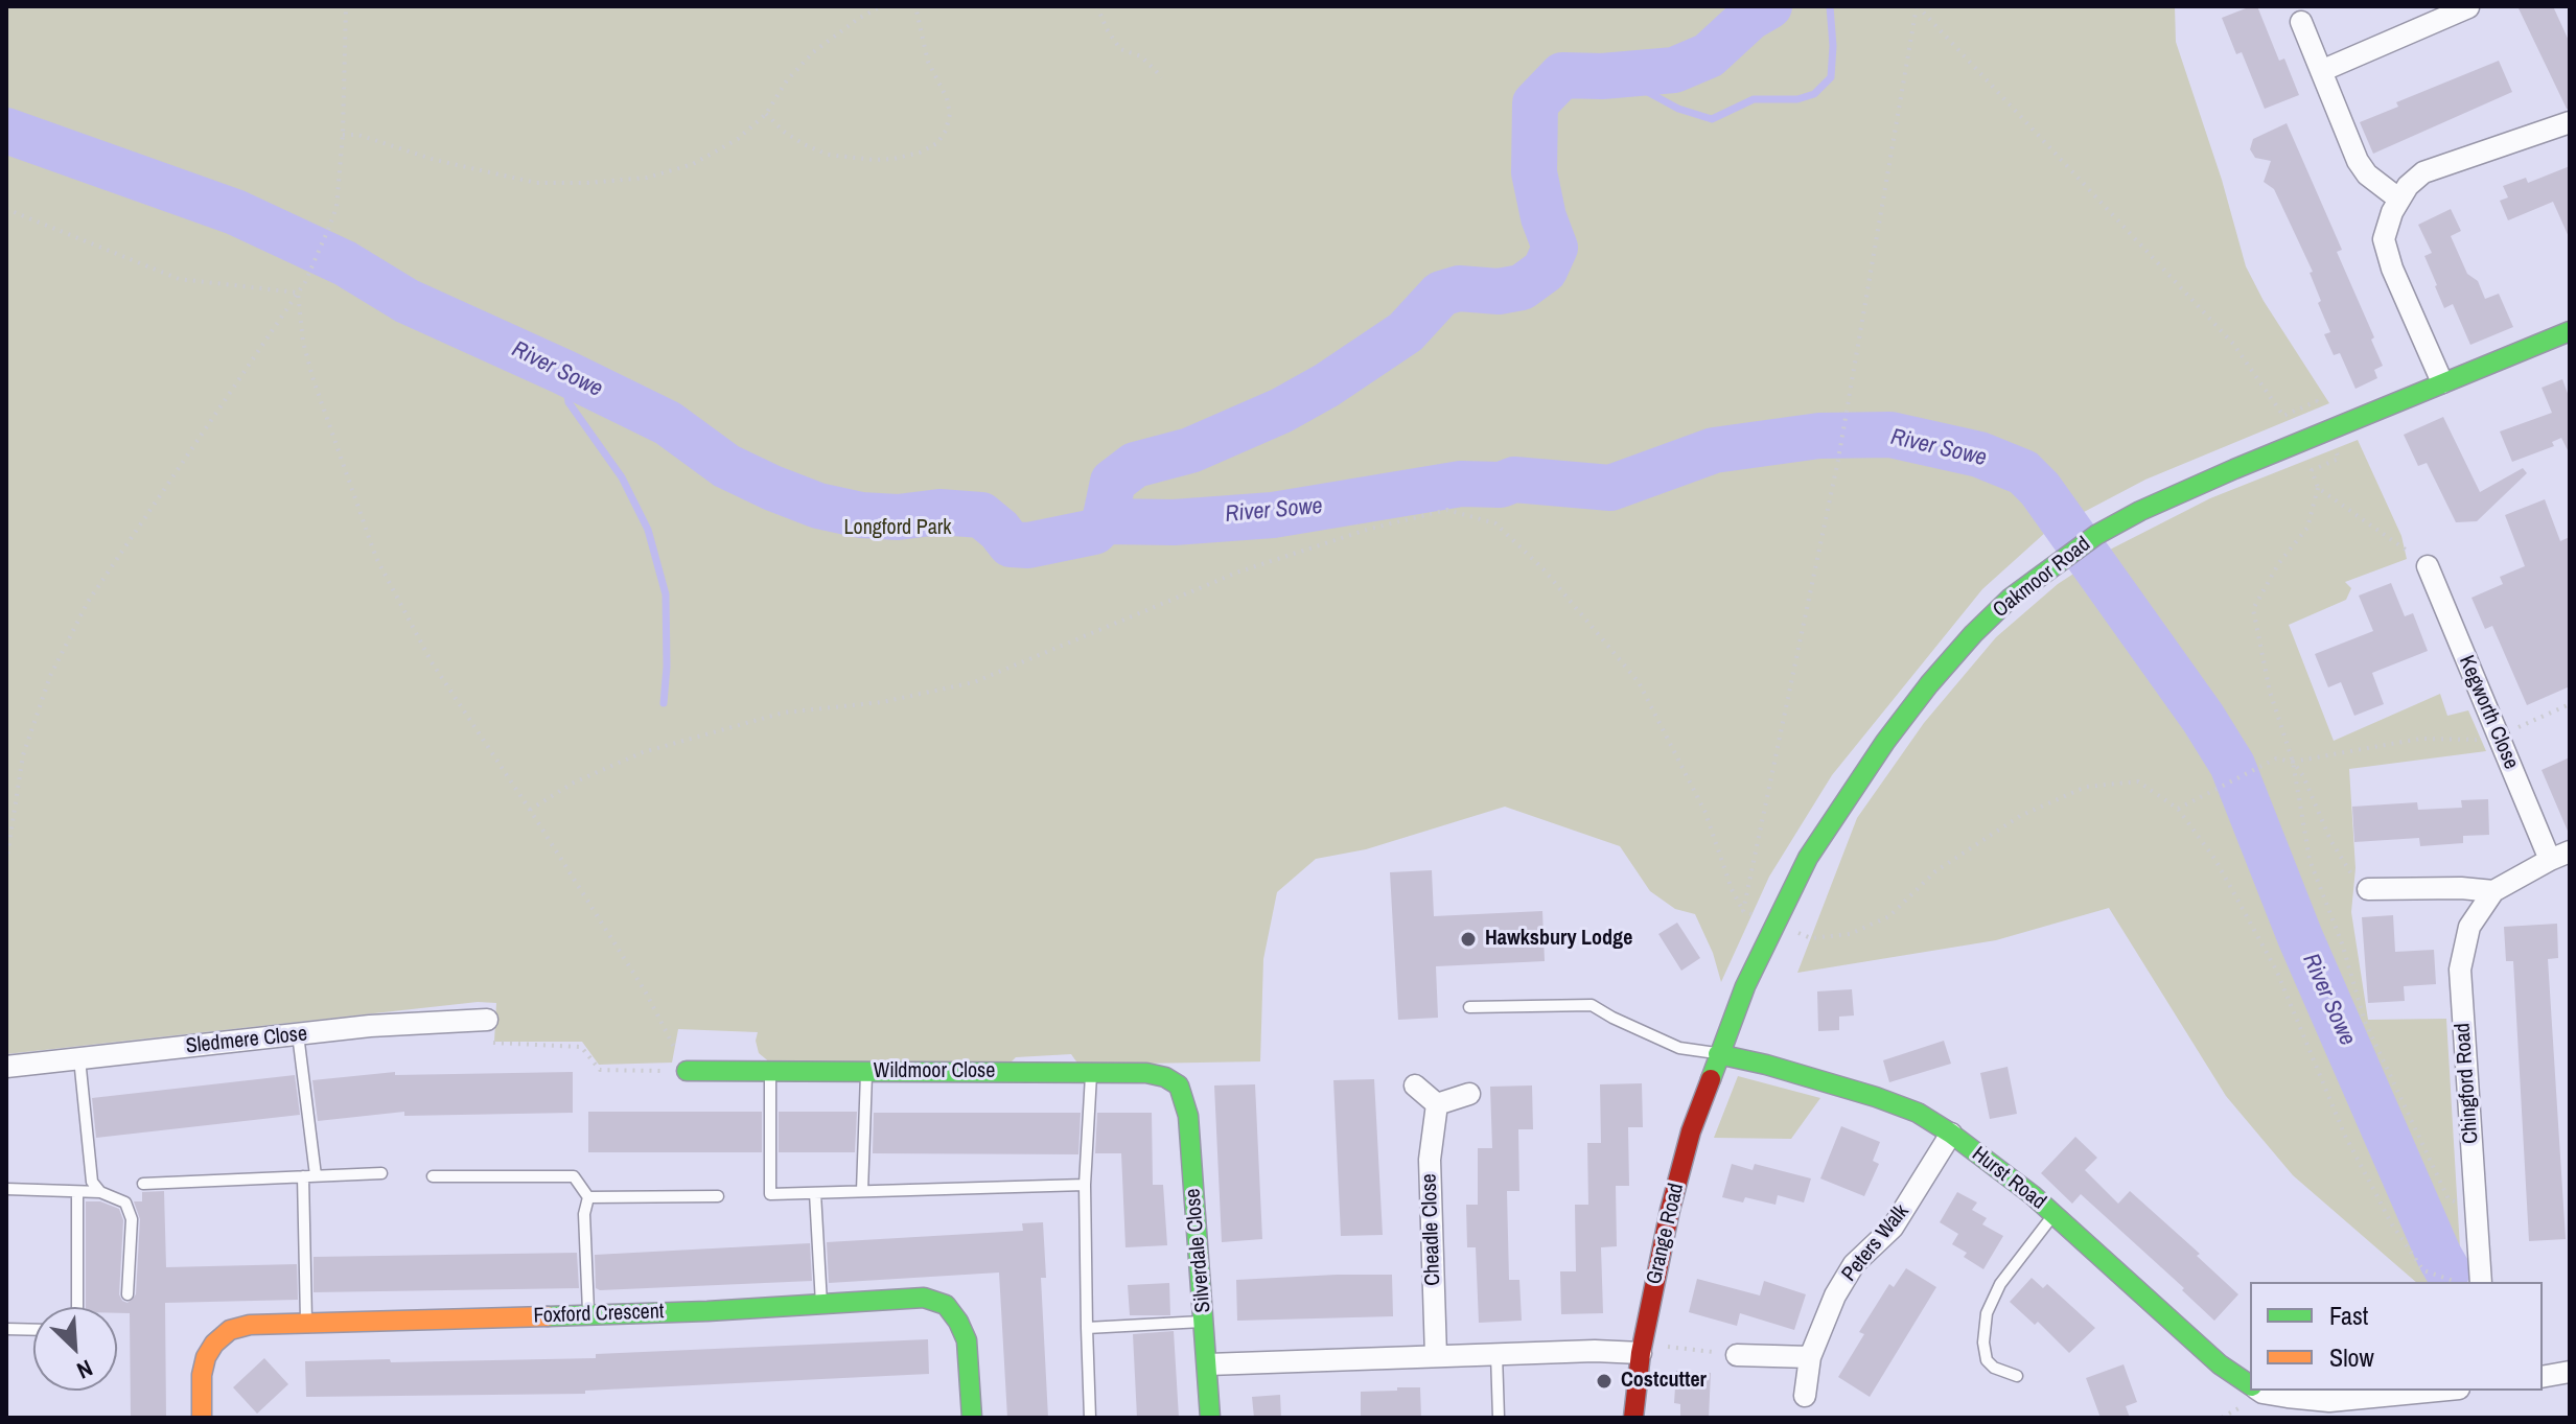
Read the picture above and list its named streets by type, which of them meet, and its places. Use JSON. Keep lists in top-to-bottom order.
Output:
{
  "streets": {
    "street": [
      "Oakmoor Road",
      "Kegworth Close",
      "Sledmere Close",
      "Wildmoor Close",
      "Chingford Road",
      "Hurst Road",
      "Cheadle Close",
      "Grange Road",
      "Peters Walk",
      "Silverdale Close",
      "Foxford Crescent"
    ]
  },
  "crossings": [
    ["Oakmoor Road", "Hurst Road"],
    ["Oakmoor Road", "Grange Road"],
    ["Kegworth Close", "Chingford Road"],
    ["Wildmoor Close", "Silverdale Close"],
    ["Hurst Road", "Grange Road"],
    ["Hurst Road", "Peters Walk"]
  ],
  "water": ["River Sowe"],
  "parks": ["Longford Park"],
  "places": ["Hawksbury Lodge", "Costcutter"],
  "legend": ["Fast", "Slow"],
  "north": "bottom right"
}
